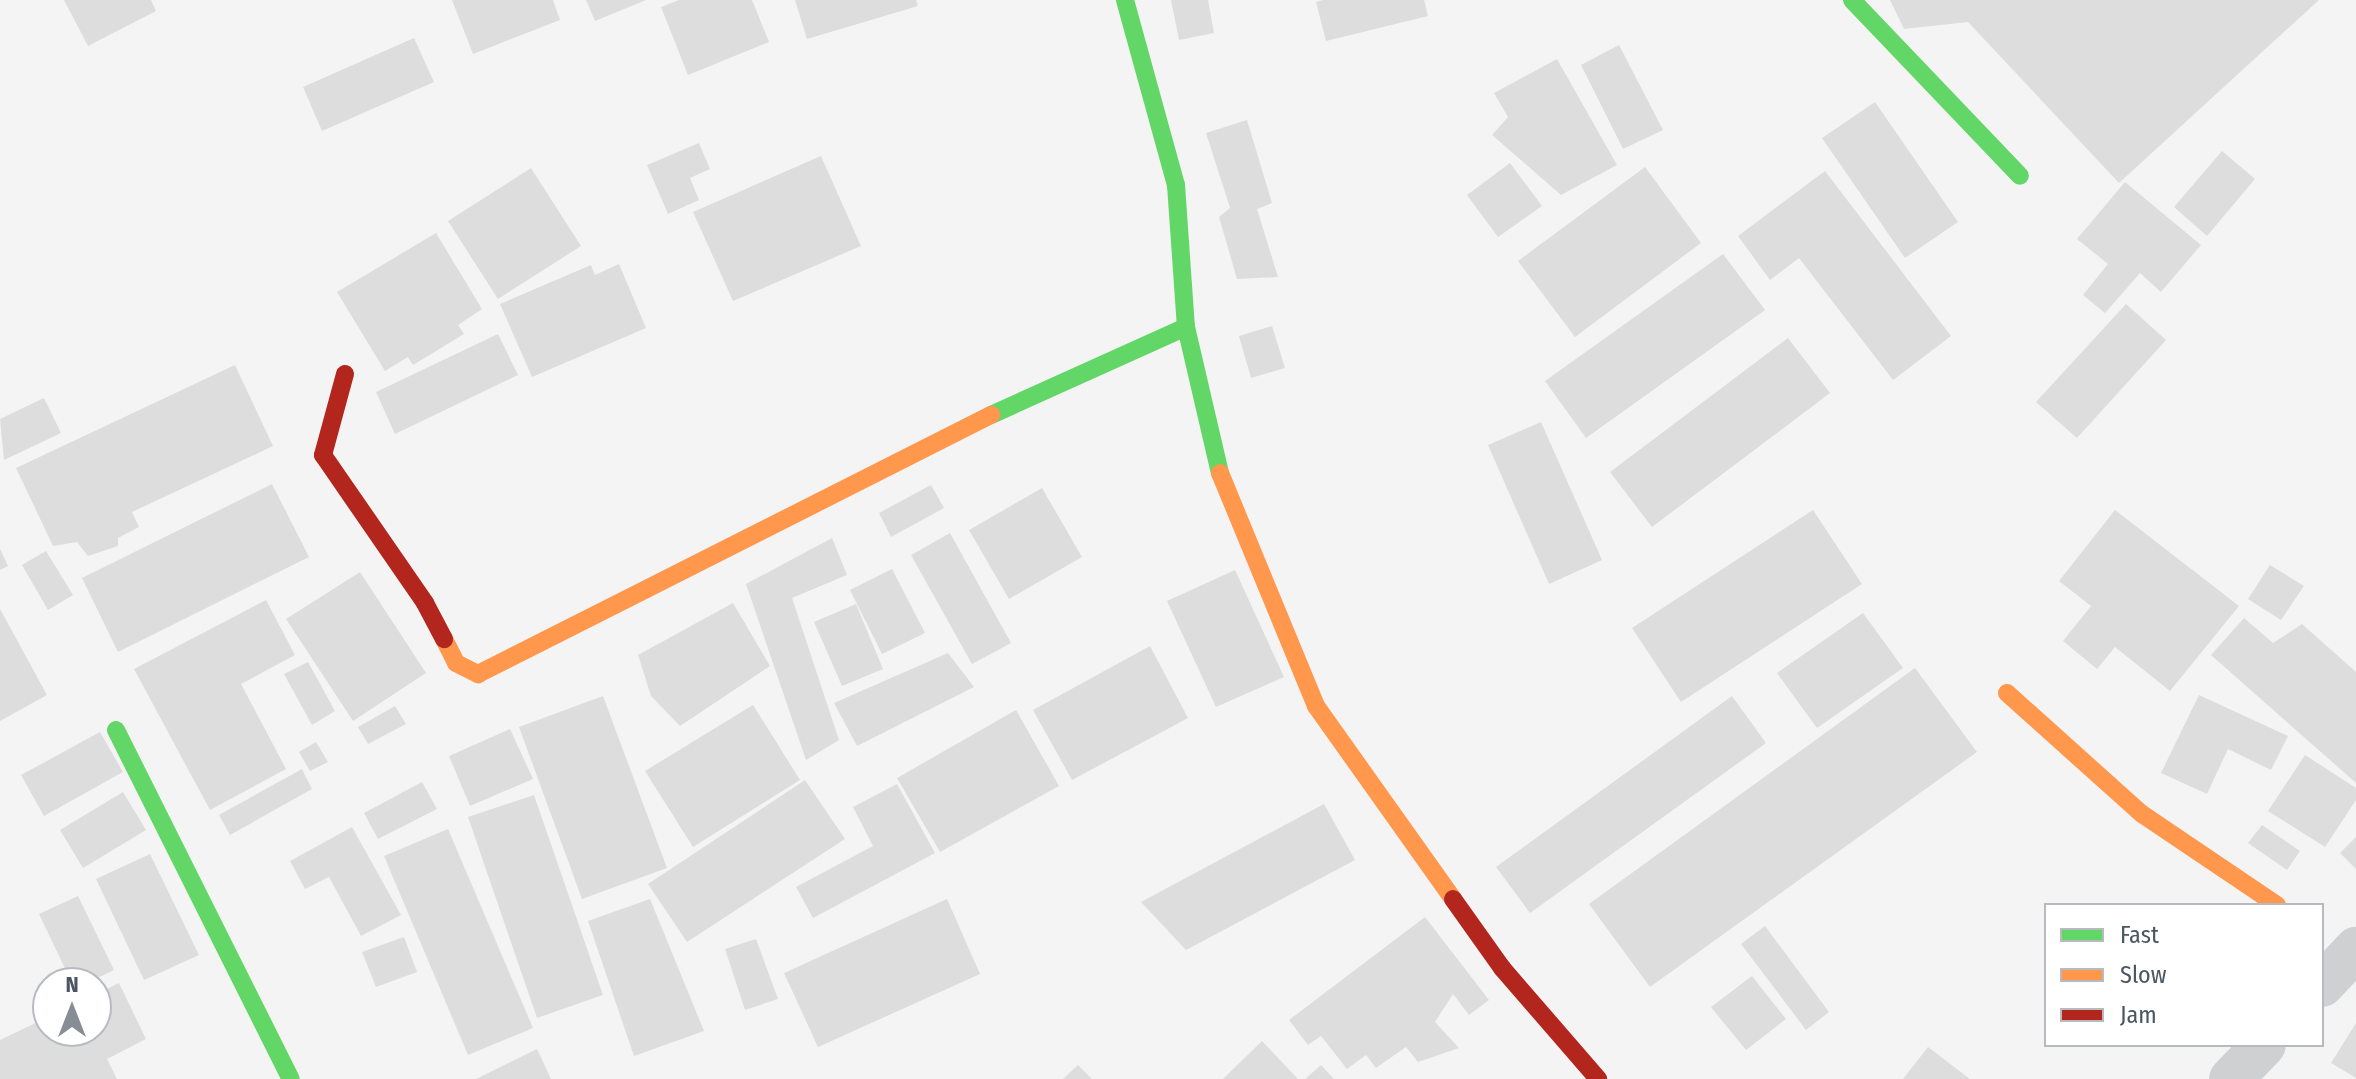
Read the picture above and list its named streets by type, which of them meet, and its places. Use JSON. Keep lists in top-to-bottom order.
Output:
{
  "legend": ["Fast", "Slow", "Jam"],
  "north": "top"
}
